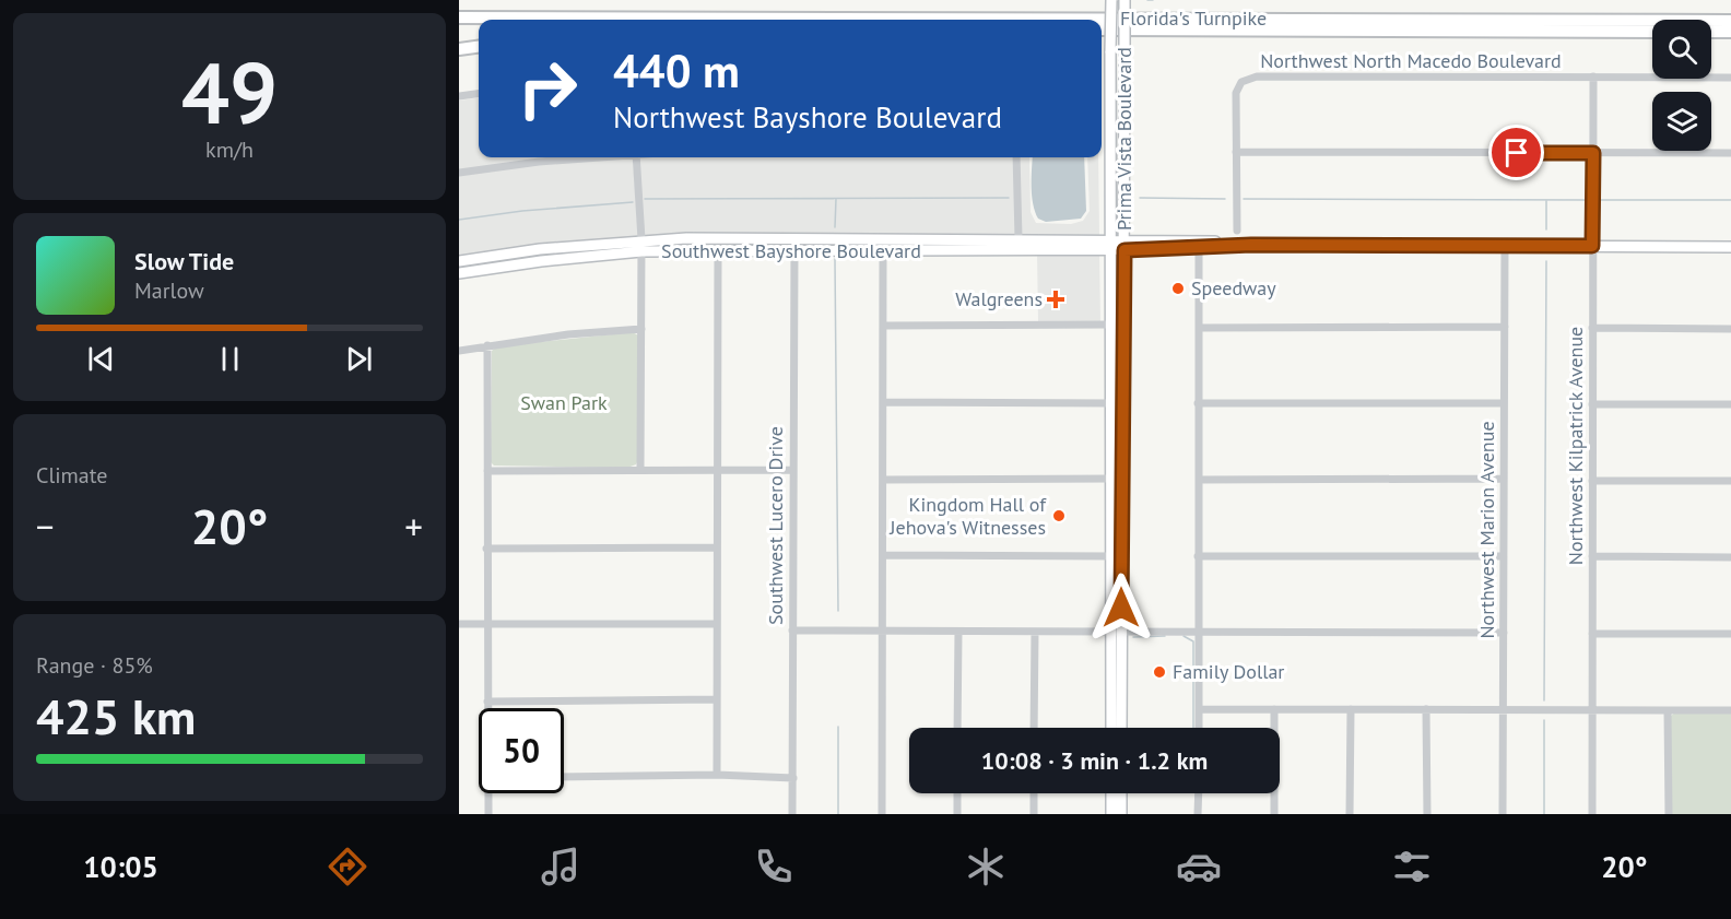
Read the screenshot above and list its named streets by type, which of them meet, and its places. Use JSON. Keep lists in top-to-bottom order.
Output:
{
  "streets": {
    "highway": ["Florida's Turnpike"],
    "main road": ["Prima Vista Boulevard", "Southwest Bayshore Boulevard"],
    "street": [
      "Northwest North Macedo Boulevard",
      "Northwest Kilpatrick Avenue",
      "Southwest Lucero Drive",
      "Northwest Marion Avenue"
    ]
  },
  "crossings": [
    ["Northwest North Macedo Boulevard", "Northwest Kilpatrick Avenue"],
    ["Prima Vista Boulevard", "Southwest Bayshore Boulevard"],
    ["Southwest Bayshore Boulevard", "Southwest Lucero Drive"]
  ],
  "parks": ["Swan Park"],
  "places": {
    "other": ["Speedway", "Kingdom Hall of Jehova's Witnesses", "Family Dollar"],
    "health": ["Walgreens"]
  },
  "page": {
    "tile": [
      ["49", "km/h"],
      "Climate",
      ["Range · 85%", "425 km"]
    ],
    "turn": ["440 m", "Northwest Bayshore Boulevard"],
    "song": ["Slow Tide", "Marlow"],
    "heat": ["−", "20°", "+"],
    "limit": "50",
    "trip": "10:08 · 3 min · 1.2 km",
    "tabs": ["10:05", "20°"]
  }
}
